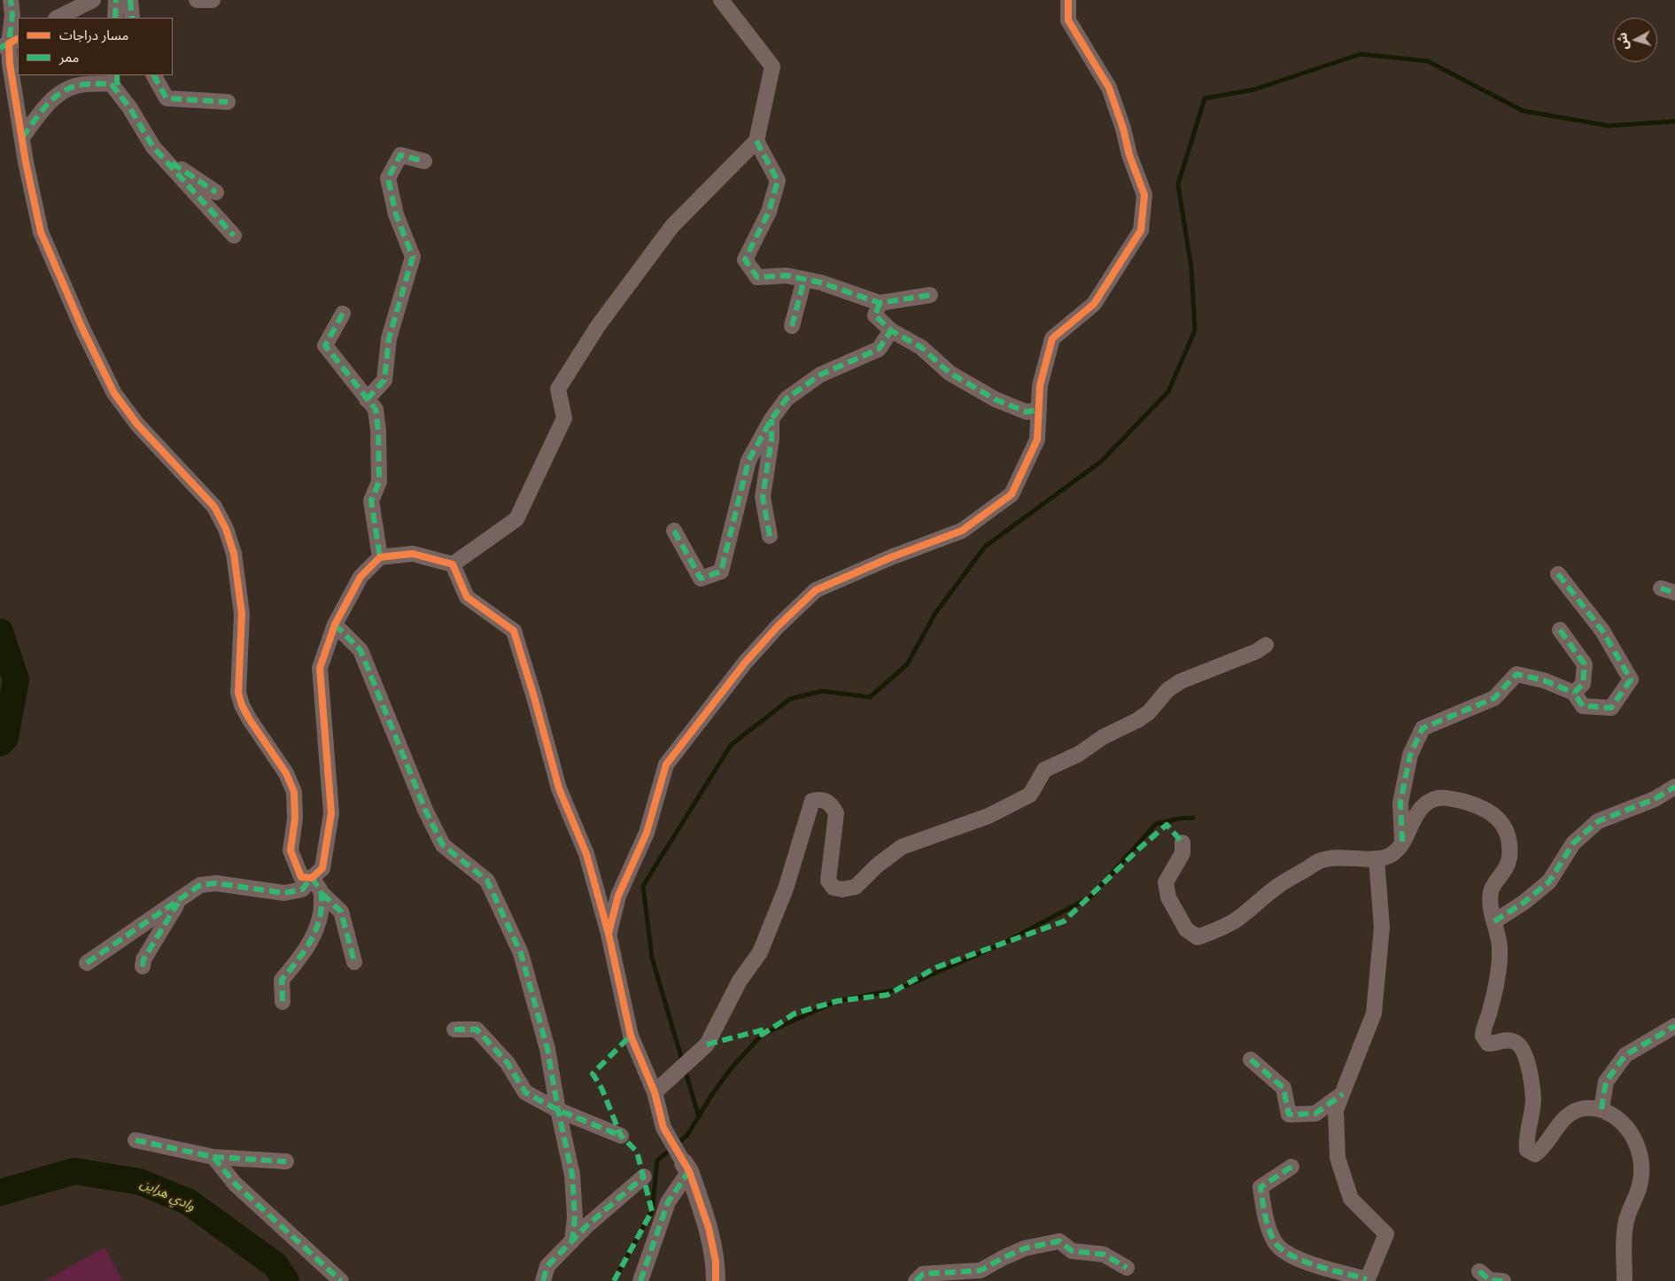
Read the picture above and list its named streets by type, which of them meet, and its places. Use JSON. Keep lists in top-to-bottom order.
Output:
{
  "water": ["وادي هراين"],
  "legend": ["مسار دراجات", "ممر"],
  "north": "left"
}
